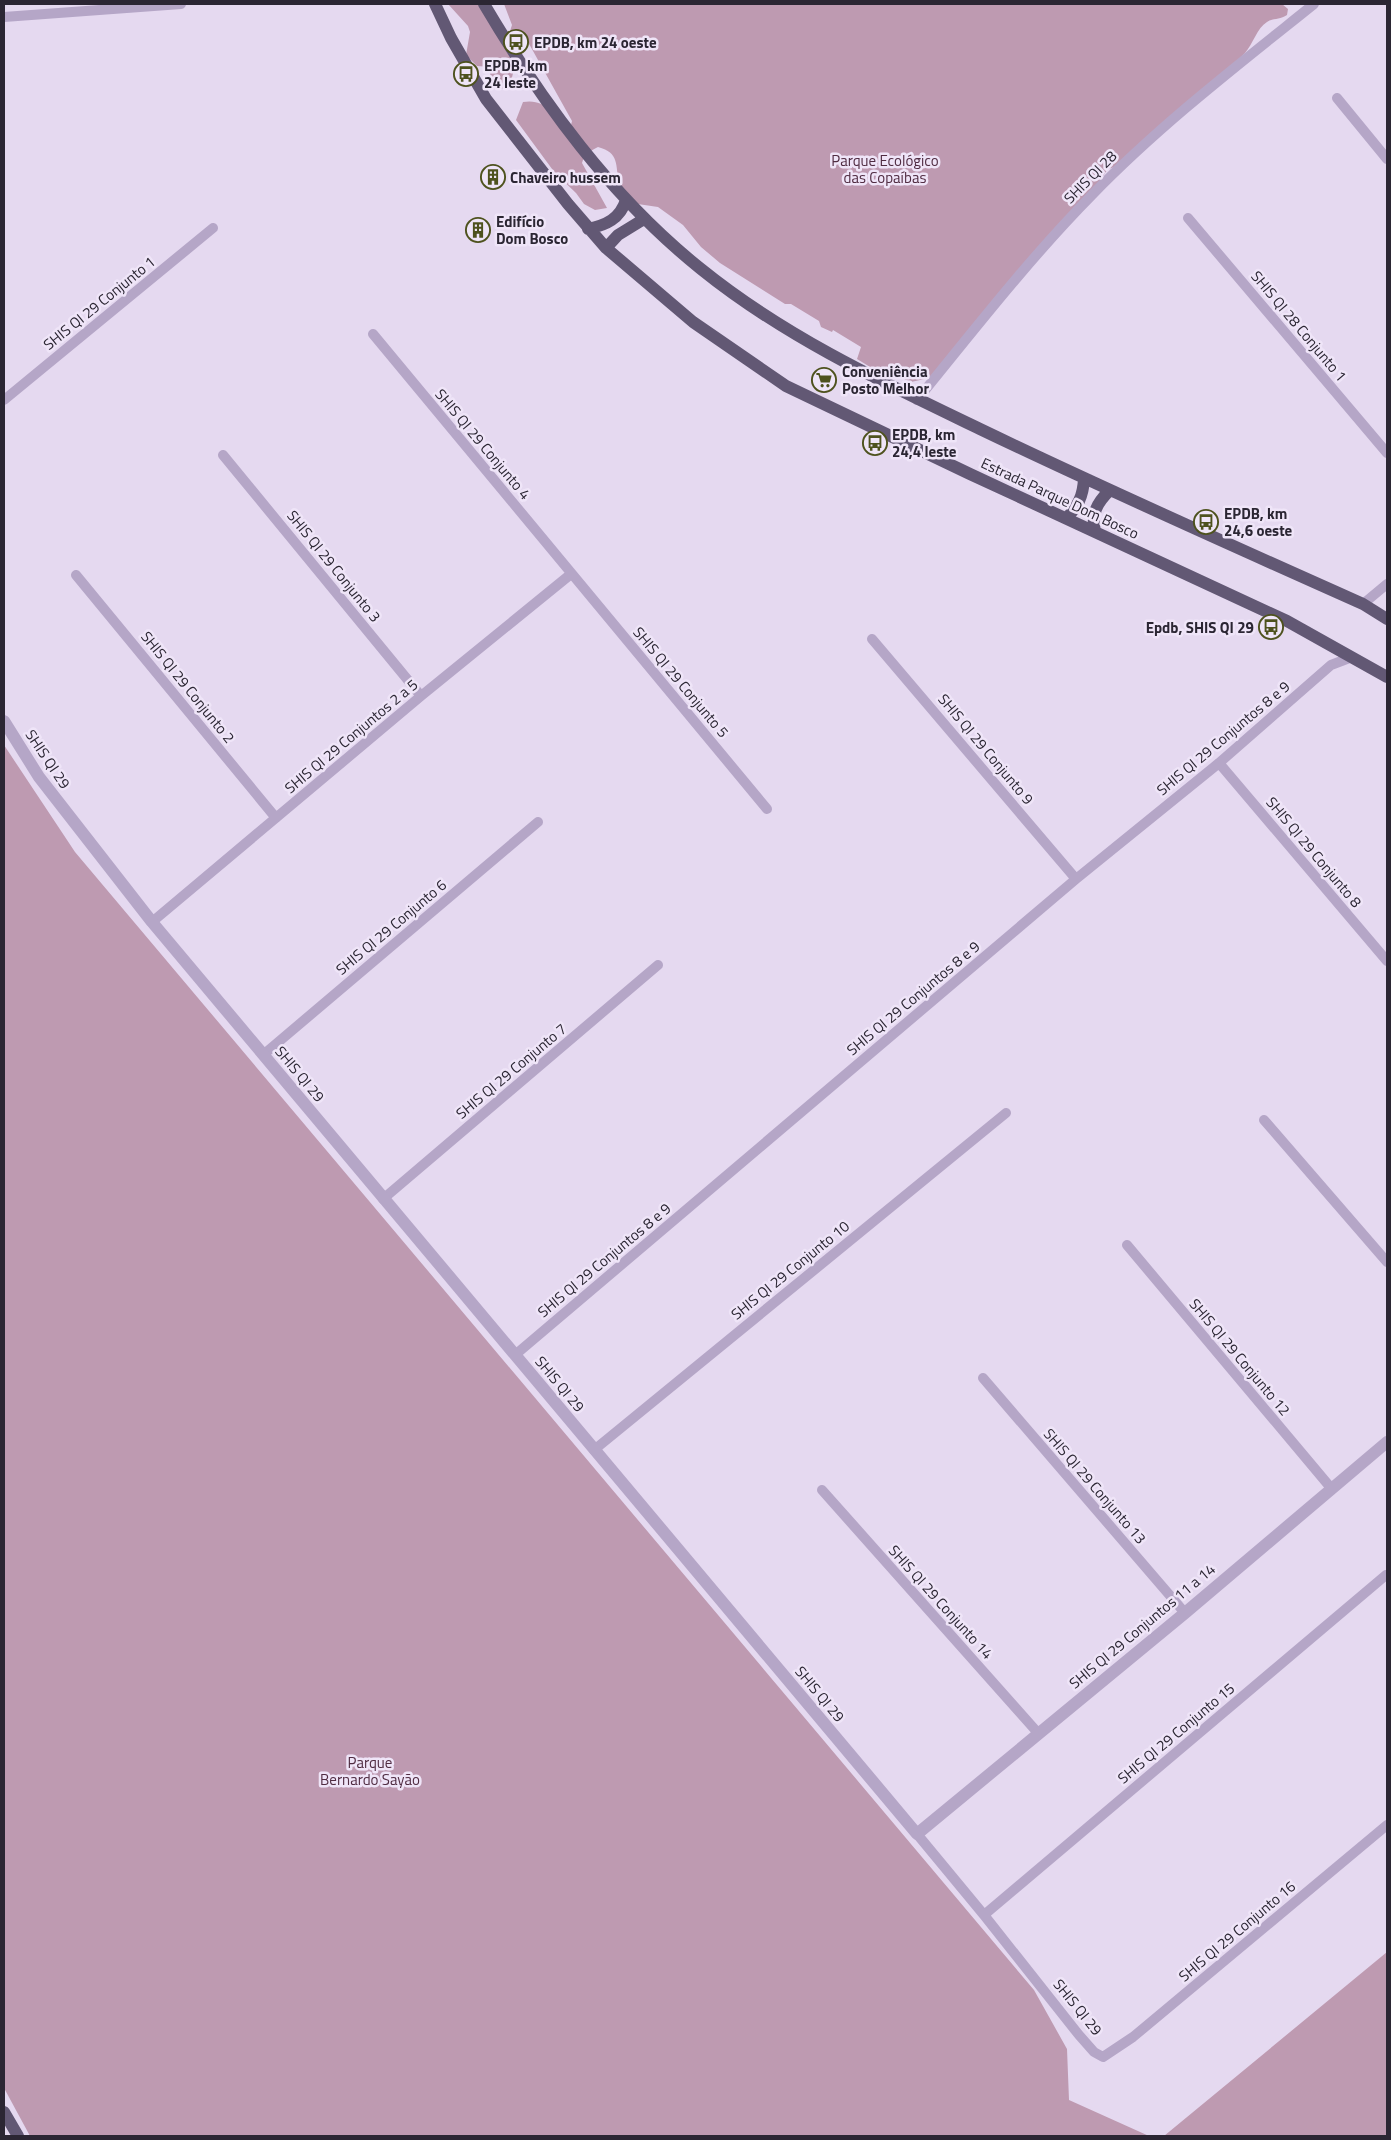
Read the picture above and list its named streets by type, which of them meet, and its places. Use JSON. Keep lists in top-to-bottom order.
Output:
{
  "streets": {
    "main road": ["Estrada Parque Dom Bosco"],
    "street": [
      "SHIS QI 28",
      "SHIS QI 29 Conjunto 1",
      "SHIS QI 28 Conjunto 1",
      "SHIS QI 29 Conjunto 4",
      "SHIS QI 29 Conjunto 3",
      "SHIS QI 29 Conjunto 5",
      "SHIS QI 29 Conjunto 2",
      "SHIS QI 29 Conjuntos 2 a 5",
      "SHIS QI 29 Conjuntos 8 e 9",
      "SHIS QI 29 Conjunto 9",
      "SHIS QI 29",
      "SHIS QI 29 Conjunto 8",
      "SHIS QI 29 Conjunto 6",
      "SHIS QI 29 Conjunto 7",
      "SHIS QI 29 Conjunto 10",
      "SHIS QI 29 Conjunto 12",
      "SHIS QI 29 Conjunto 13",
      "SHIS QI 29 Conjunto 14",
      "SHIS QI 29 Conjuntos 11 a 14",
      "SHIS QI 29 Conjunto 15",
      "SHIS QI 29 Conjunto 16"
    ]
  },
  "crossings": [
    ["SHIS QI 28", "Estrada Parque Dom Bosco"],
    ["SHIS QI 29 Conjunto 4", "SHIS QI 29 Conjunto 5"],
    ["SHIS QI 29 Conjunto 4", "SHIS QI 29 Conjuntos 2 a 5"],
    ["Estrada Parque Dom Bosco", "SHIS QI 29 Conjuntos 8 e 9"],
    ["SHIS QI 29 Conjunto 3", "SHIS QI 29 Conjuntos 2 a 5"],
    ["SHIS QI 29 Conjunto 5", "SHIS QI 29 Conjuntos 2 a 5"],
    ["SHIS QI 29 Conjunto 2", "SHIS QI 29 Conjuntos 2 a 5"],
    ["SHIS QI 29 Conjuntos 2 a 5", "SHIS QI 29"],
    ["SHIS QI 29 Conjuntos 8 e 9", "SHIS QI 29 Conjunto 9"],
    ["SHIS QI 29 Conjuntos 8 e 9", "SHIS QI 29"],
    ["SHIS QI 29 Conjuntos 8 e 9", "SHIS QI 29 Conjunto 8"],
    ["SHIS QI 29", "SHIS QI 29 Conjunto 6"],
    ["SHIS QI 29", "SHIS QI 29 Conjunto 7"],
    ["SHIS QI 29", "SHIS QI 29 Conjunto 10"],
    ["SHIS QI 29", "SHIS QI 29 Conjuntos 11 a 14"],
    ["SHIS QI 29", "SHIS QI 29 Conjunto 15"],
    ["SHIS QI 29", "SHIS QI 29 Conjunto 16"],
    ["SHIS QI 29 Conjunto 12", "SHIS QI 29 Conjuntos 11 a 14"],
    ["SHIS QI 29 Conjunto 13", "SHIS QI 29 Conjuntos 11 a 14"],
    ["SHIS QI 29 Conjunto 14", "SHIS QI 29 Conjuntos 11 a 14"]
  ],
  "parks": ["Parque Ecológico das Copaíbas", "Parque Bernardo Sayão"],
  "places": {
    "bus stop": [
      "EPDB, km 24 oeste",
      "EPDB, km 24 leste",
      "EPDB, km 24,4 leste",
      "EPDB, km 24,6 oeste",
      "Epdb, SHIS QI 29"
    ],
    "building": ["Chaveiro hussem", "Edifício Dom Bosco"],
    "supermarket": ["Conveniência Posto Melhor"]
  }
}
